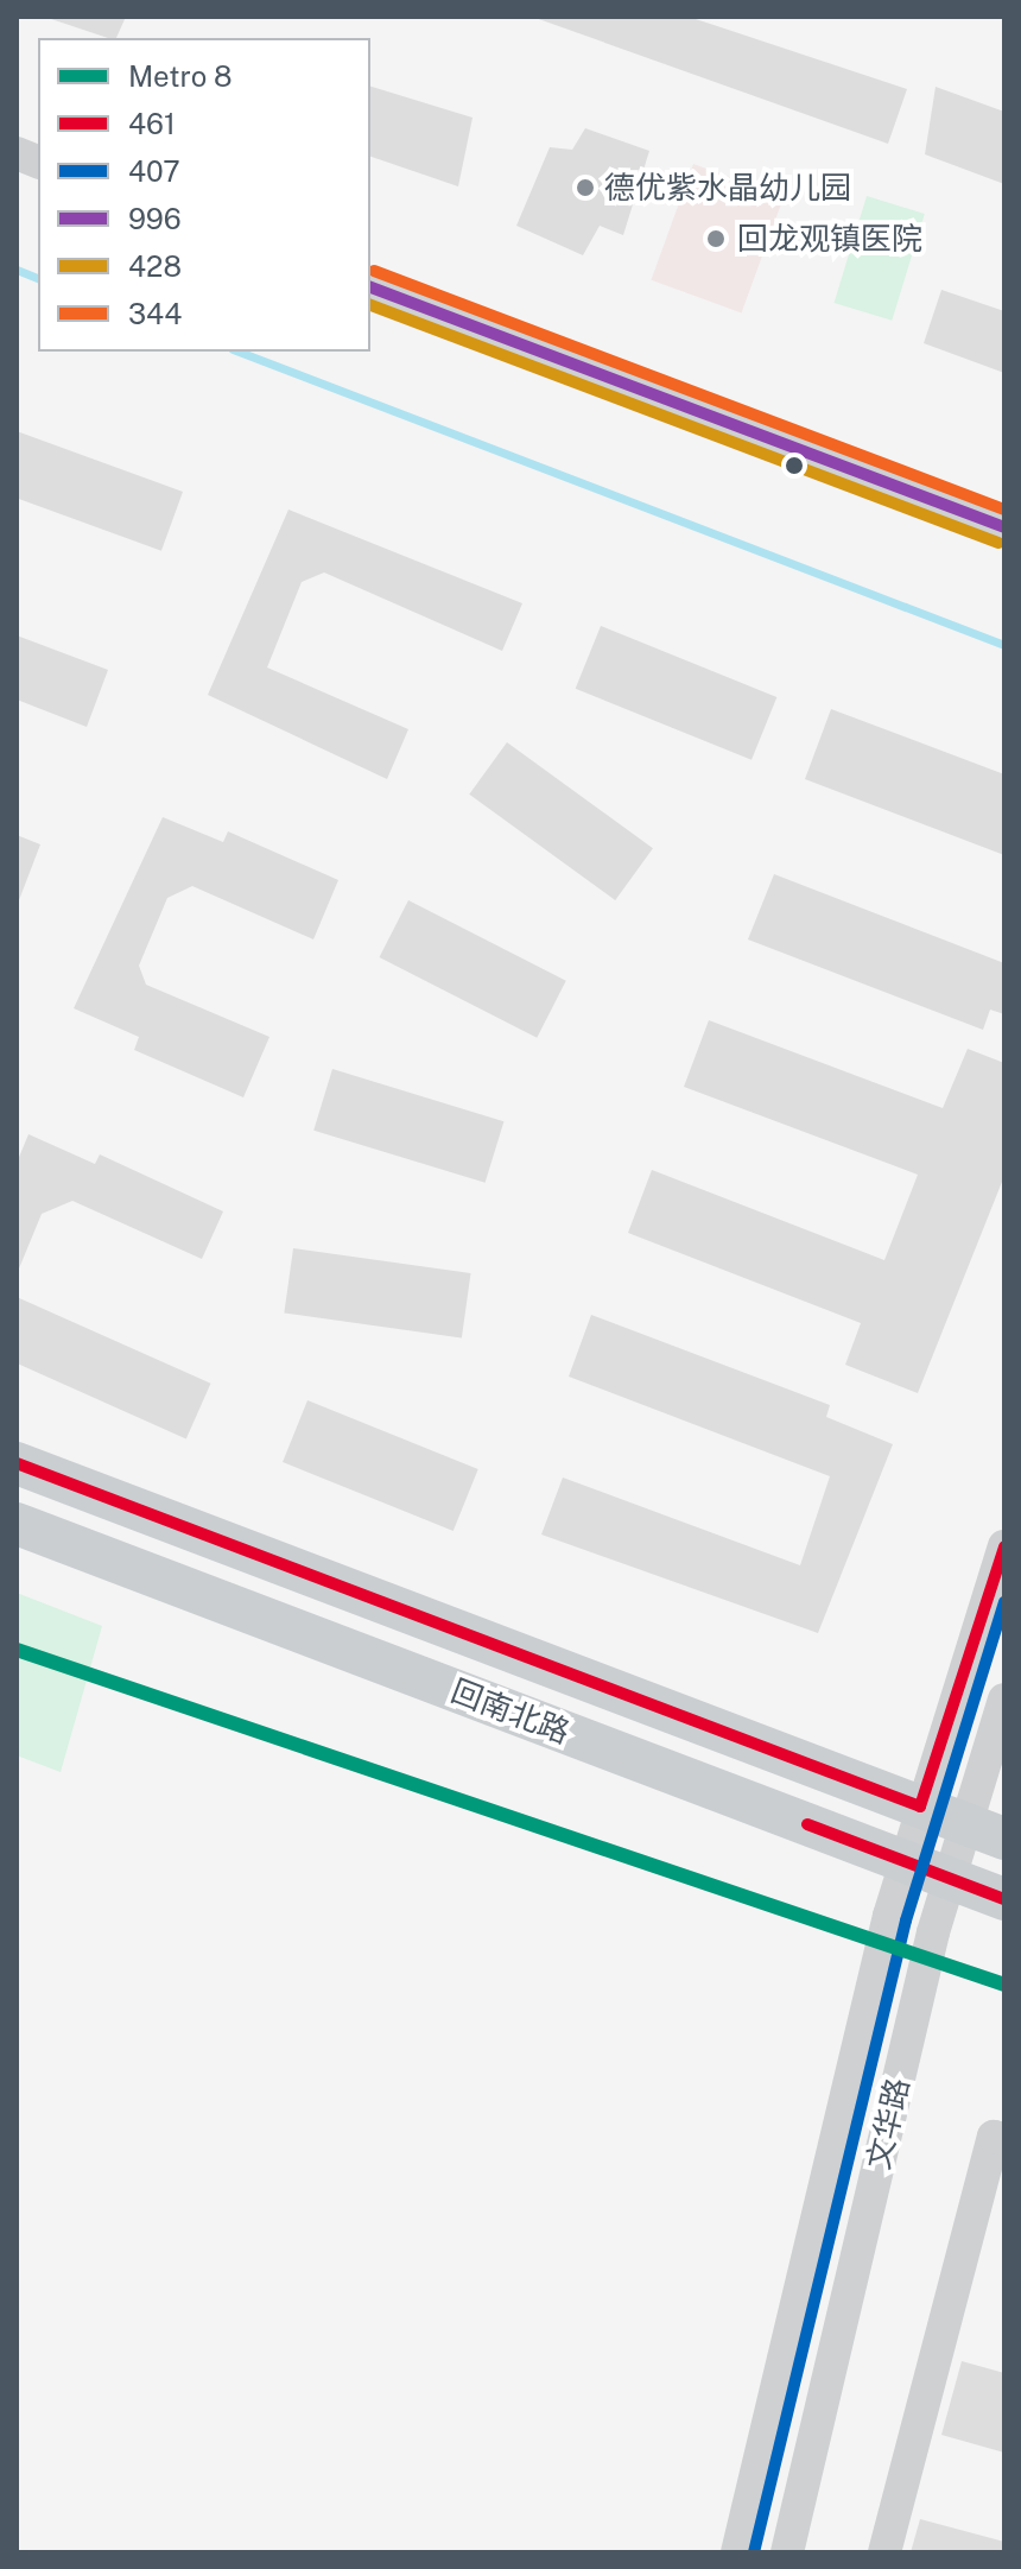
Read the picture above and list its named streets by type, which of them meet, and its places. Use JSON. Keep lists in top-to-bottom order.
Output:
{
  "streets": {
    "main road": ["回南北路"],
    "street": ["文华路"]
  },
  "crossings": [
    ["回南北路", "文华路"]
  ],
  "places": ["德优紫水晶幼儿园", "回龙观镇医院"],
  "lines": [
    "transit line 344",
    "transit line 996",
    "transit line 428",
    "transit line 461",
    "transit line 407",
    "metro line 8"
  ],
  "legend": [
    "Metro 8",
    "461",
    "407",
    "996",
    "428",
    "344"
  ]
}
